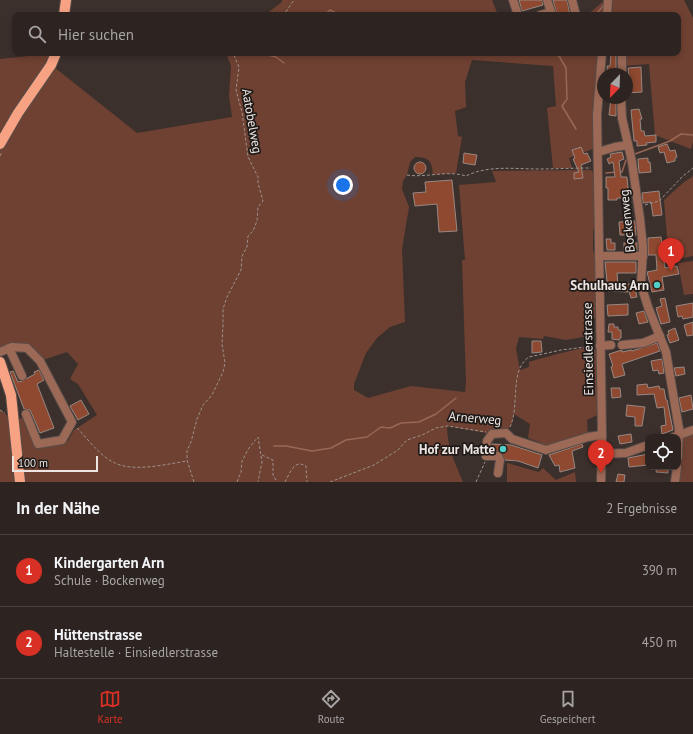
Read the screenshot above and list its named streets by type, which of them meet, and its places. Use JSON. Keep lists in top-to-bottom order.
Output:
{
  "streets": {
    "street": ["Bockenweg", "Einsiedlerstrasse", "Arnerweg"],
    "path": ["Aatobelweg"]
  },
  "crossings": [
    ["Einsiedlerstrasse", "Arnerweg"]
  ],
  "places": ["Schulhaus Arn", "Hof zur Matte"],
  "scale_bar": "100 m",
  "north": "bottom left",
  "page": {
    "search": "Hier suchen",
    "pins": ["1", "2"],
    "scale": "100 m",
    "heading": ["In der Nähe", "2 Ergebnisse"],
    "list": [
      {
        "mark": "1",
        "name": "Kindergarten Arn",
        "note": "Schule · Bockenweg",
        "value": "390 m"
      },
      {
        "mark": "2",
        "name": "Hüttenstrasse",
        "note": "Haltestelle · Einsiedlerstrasse",
        "value": "450 m"
      }
    ],
    "nav": ["Karte", "Route", "Gespeichert"]
  }
}
